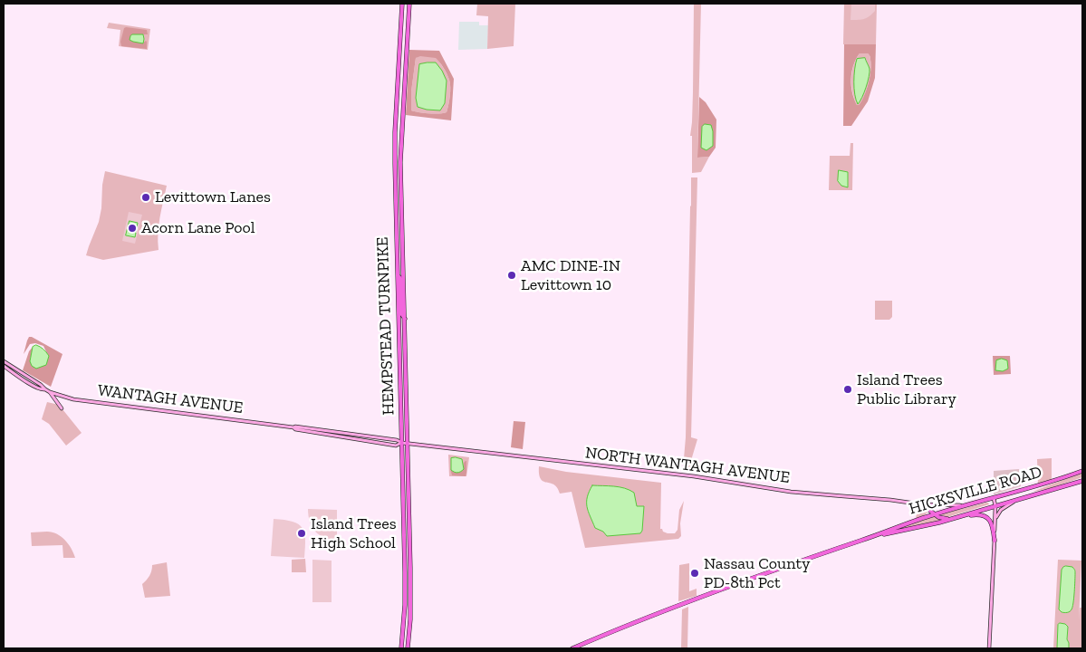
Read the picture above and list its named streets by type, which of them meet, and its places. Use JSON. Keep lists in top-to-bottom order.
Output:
{
  "streets": {
    "main road": [
      "HEMPSTEAD TURNPIKE",
      "WANTAGH AVENUE",
      "NORTH WANTAGH AVENUE",
      "HICKSVILLE ROAD"
    ]
  },
  "crossings": [
    ["HEMPSTEAD TURNPIKE", "WANTAGH AVENUE"],
    ["HEMPSTEAD TURNPIKE", "NORTH WANTAGH AVENUE"],
    ["WANTAGH AVENUE", "NORTH WANTAGH AVENUE"],
    ["NORTH WANTAGH AVENUE", "HICKSVILLE ROAD"]
  ],
  "places": [
    "Levittown Lanes",
    "Acorn Lane Pool",
    "AMC DINE-IN Levittown 10",
    "Island Trees Public Library",
    "Island Trees High School",
    "Nassau County PD-8th Pct"
  ]
}
